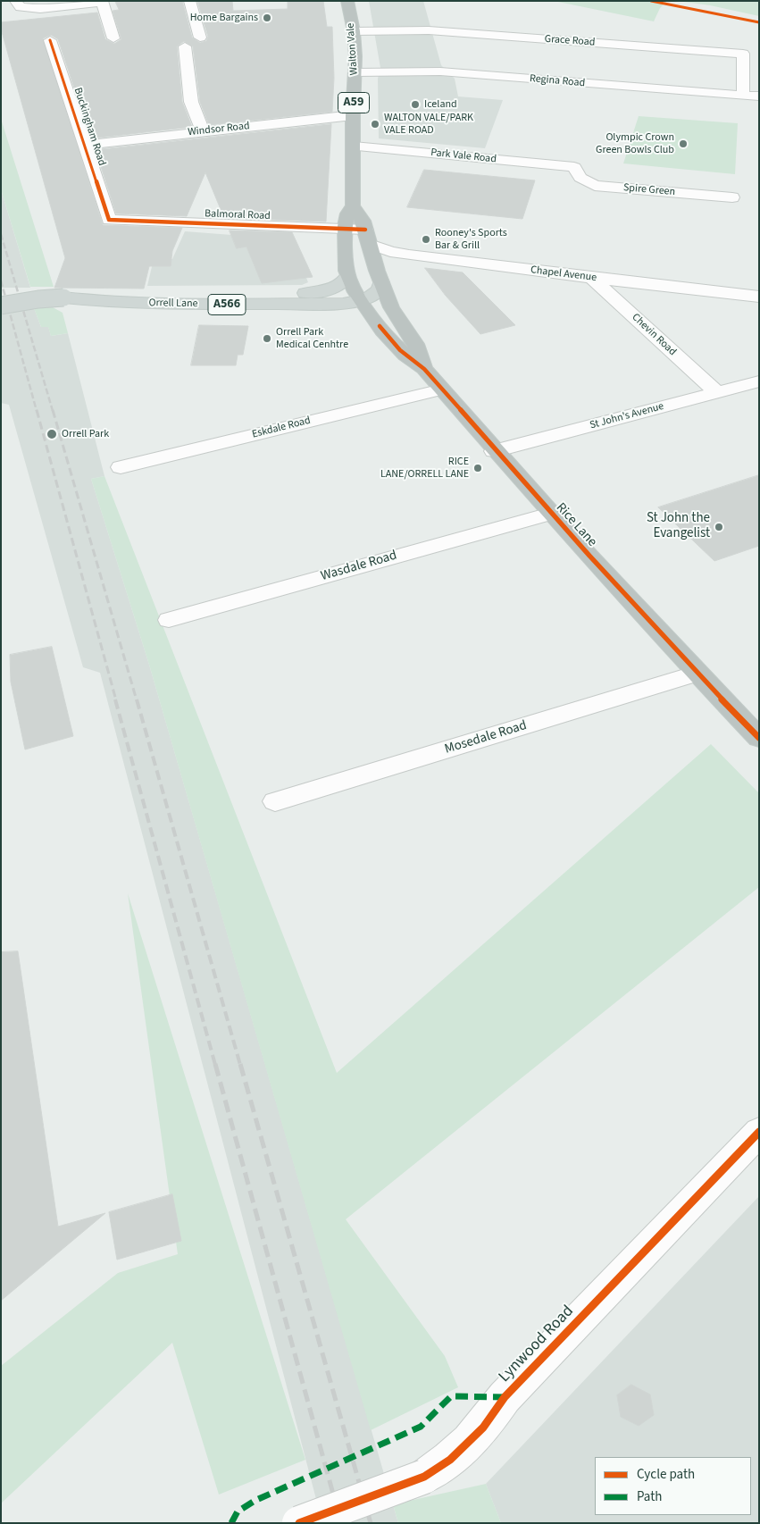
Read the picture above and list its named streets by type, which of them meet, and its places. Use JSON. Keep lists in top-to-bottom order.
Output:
{
  "streets": {
    "highway": ["Walton Vale", "A59", "Rice Lane"],
    "main road": ["Orrell Lane", "A566"],
    "street": [
      "Grace Road",
      "Regina Road",
      "Buckingham Road",
      "Windsor Road",
      "Park Vale Road",
      "Spire Green",
      "Balmoral Road",
      "Chapel Avenue",
      "Chevin Road",
      "St John's Avenue",
      "Eskdale Road",
      "Wasdale Road",
      "Mosedale Road",
      "Lynwood Road"
    ]
  },
  "crossings": [
    ["Grace Road", "Walton Vale"],
    ["Grace Road", "Regina Road"],
    ["Walton Vale", "Regina Road"],
    ["Walton Vale", "Windsor Road"],
    ["Walton Vale", "Park Vale Road"],
    ["Walton Vale", "Balmoral Road"],
    ["Walton Vale", "Chapel Avenue"],
    ["Walton Vale", "Orrell Lane"],
    ["Walton Vale", "Rice Lane"],
    ["Buckingham Road", "Windsor Road"],
    ["Buckingham Road", "Balmoral Road"],
    ["Park Vale Road", "Spire Green"],
    ["Balmoral Road", "Chapel Avenue"],
    ["Chapel Avenue", "Chevin Road"],
    ["Orrell Lane", "Rice Lane"],
    ["Chevin Road", "St John's Avenue"],
    ["St John's Avenue", "Rice Lane"],
    ["Eskdale Road", "Rice Lane"],
    ["Rice Lane", "Wasdale Road"],
    ["Rice Lane", "Mosedale Road"]
  ],
  "places": [
    "Home Bargains",
    "Iceland",
    "WALTON VALE/PARK VALE ROAD",
    "Olympic Crown Green Bowls Club",
    "Rooney's Sports Bar & Grill",
    "Orrell Park Medical Cenhtre",
    "Orrell Park",
    "RICE LANE/ORRELL LANE",
    "St John the Evangelist"
  ],
  "legend": ["Cycle path", "Path"]
}
